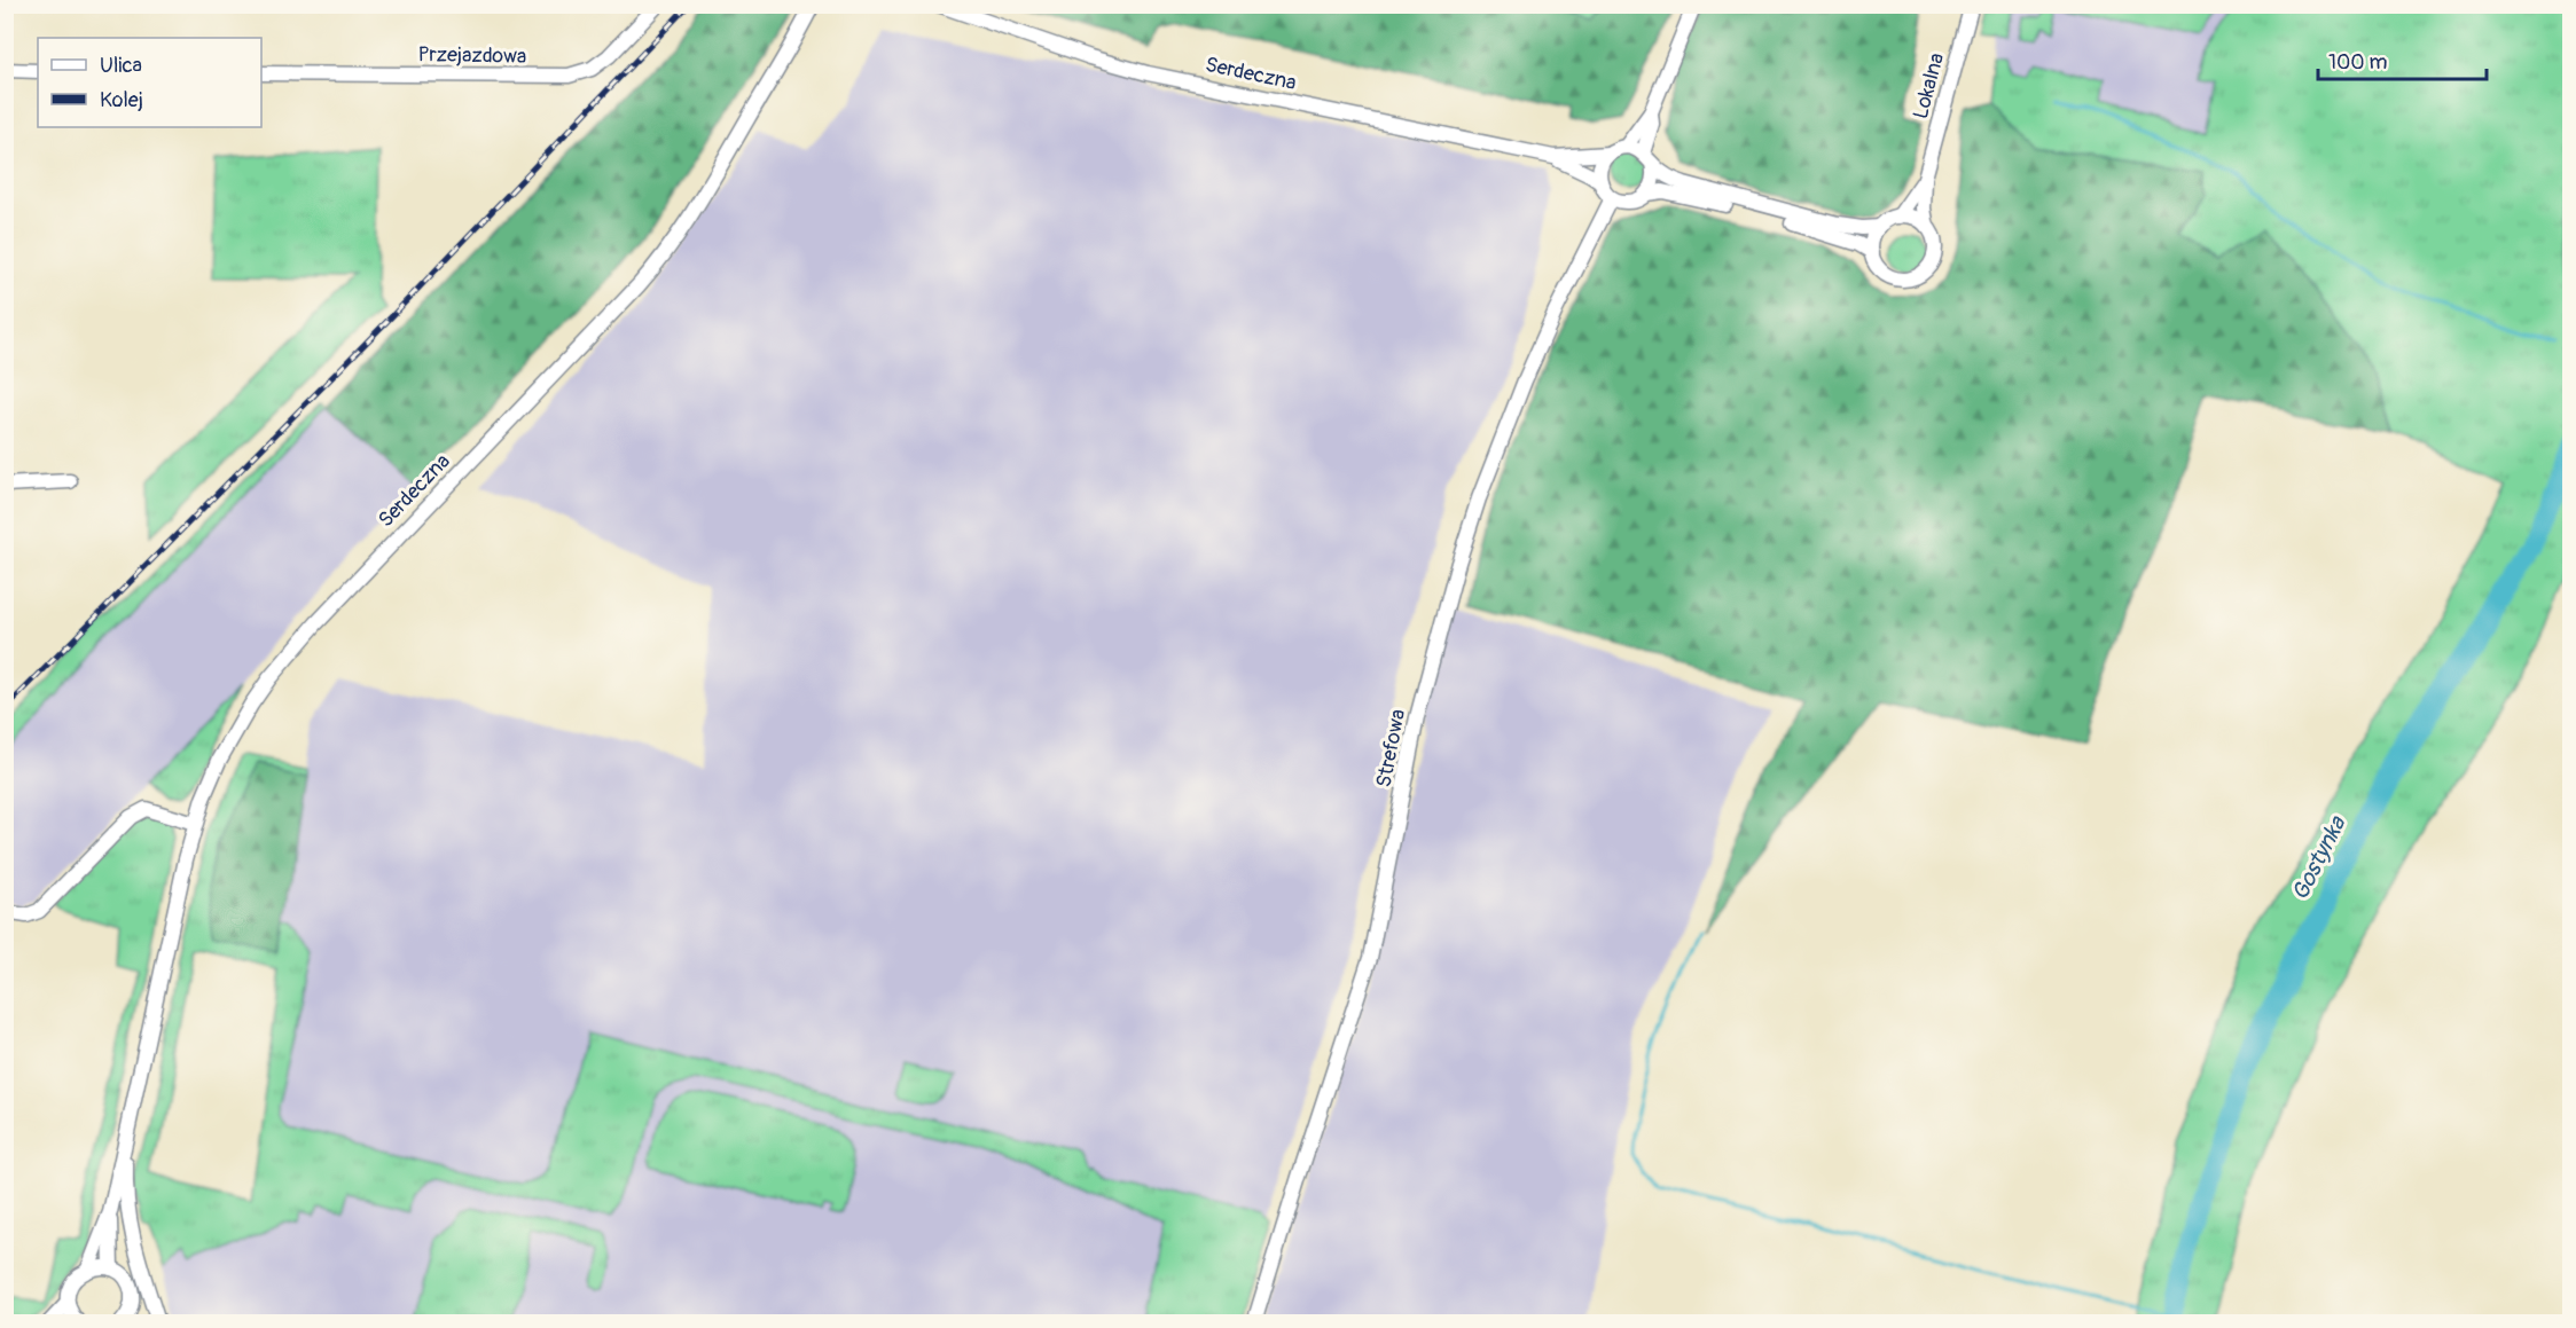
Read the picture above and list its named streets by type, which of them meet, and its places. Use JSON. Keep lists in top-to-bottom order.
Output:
{
  "streets": {
    "street": [
      "Przejazdowa",
      "Serdeczna",
      "Lokalna",
      "Strefowa"
    ]
  },
  "crossings": [
    ["Serdeczna", "Strefowa"]
  ],
  "water": ["Gostynka"],
  "legend": ["Ulica", "Kolej"],
  "scale_bar": "100 m"
}
